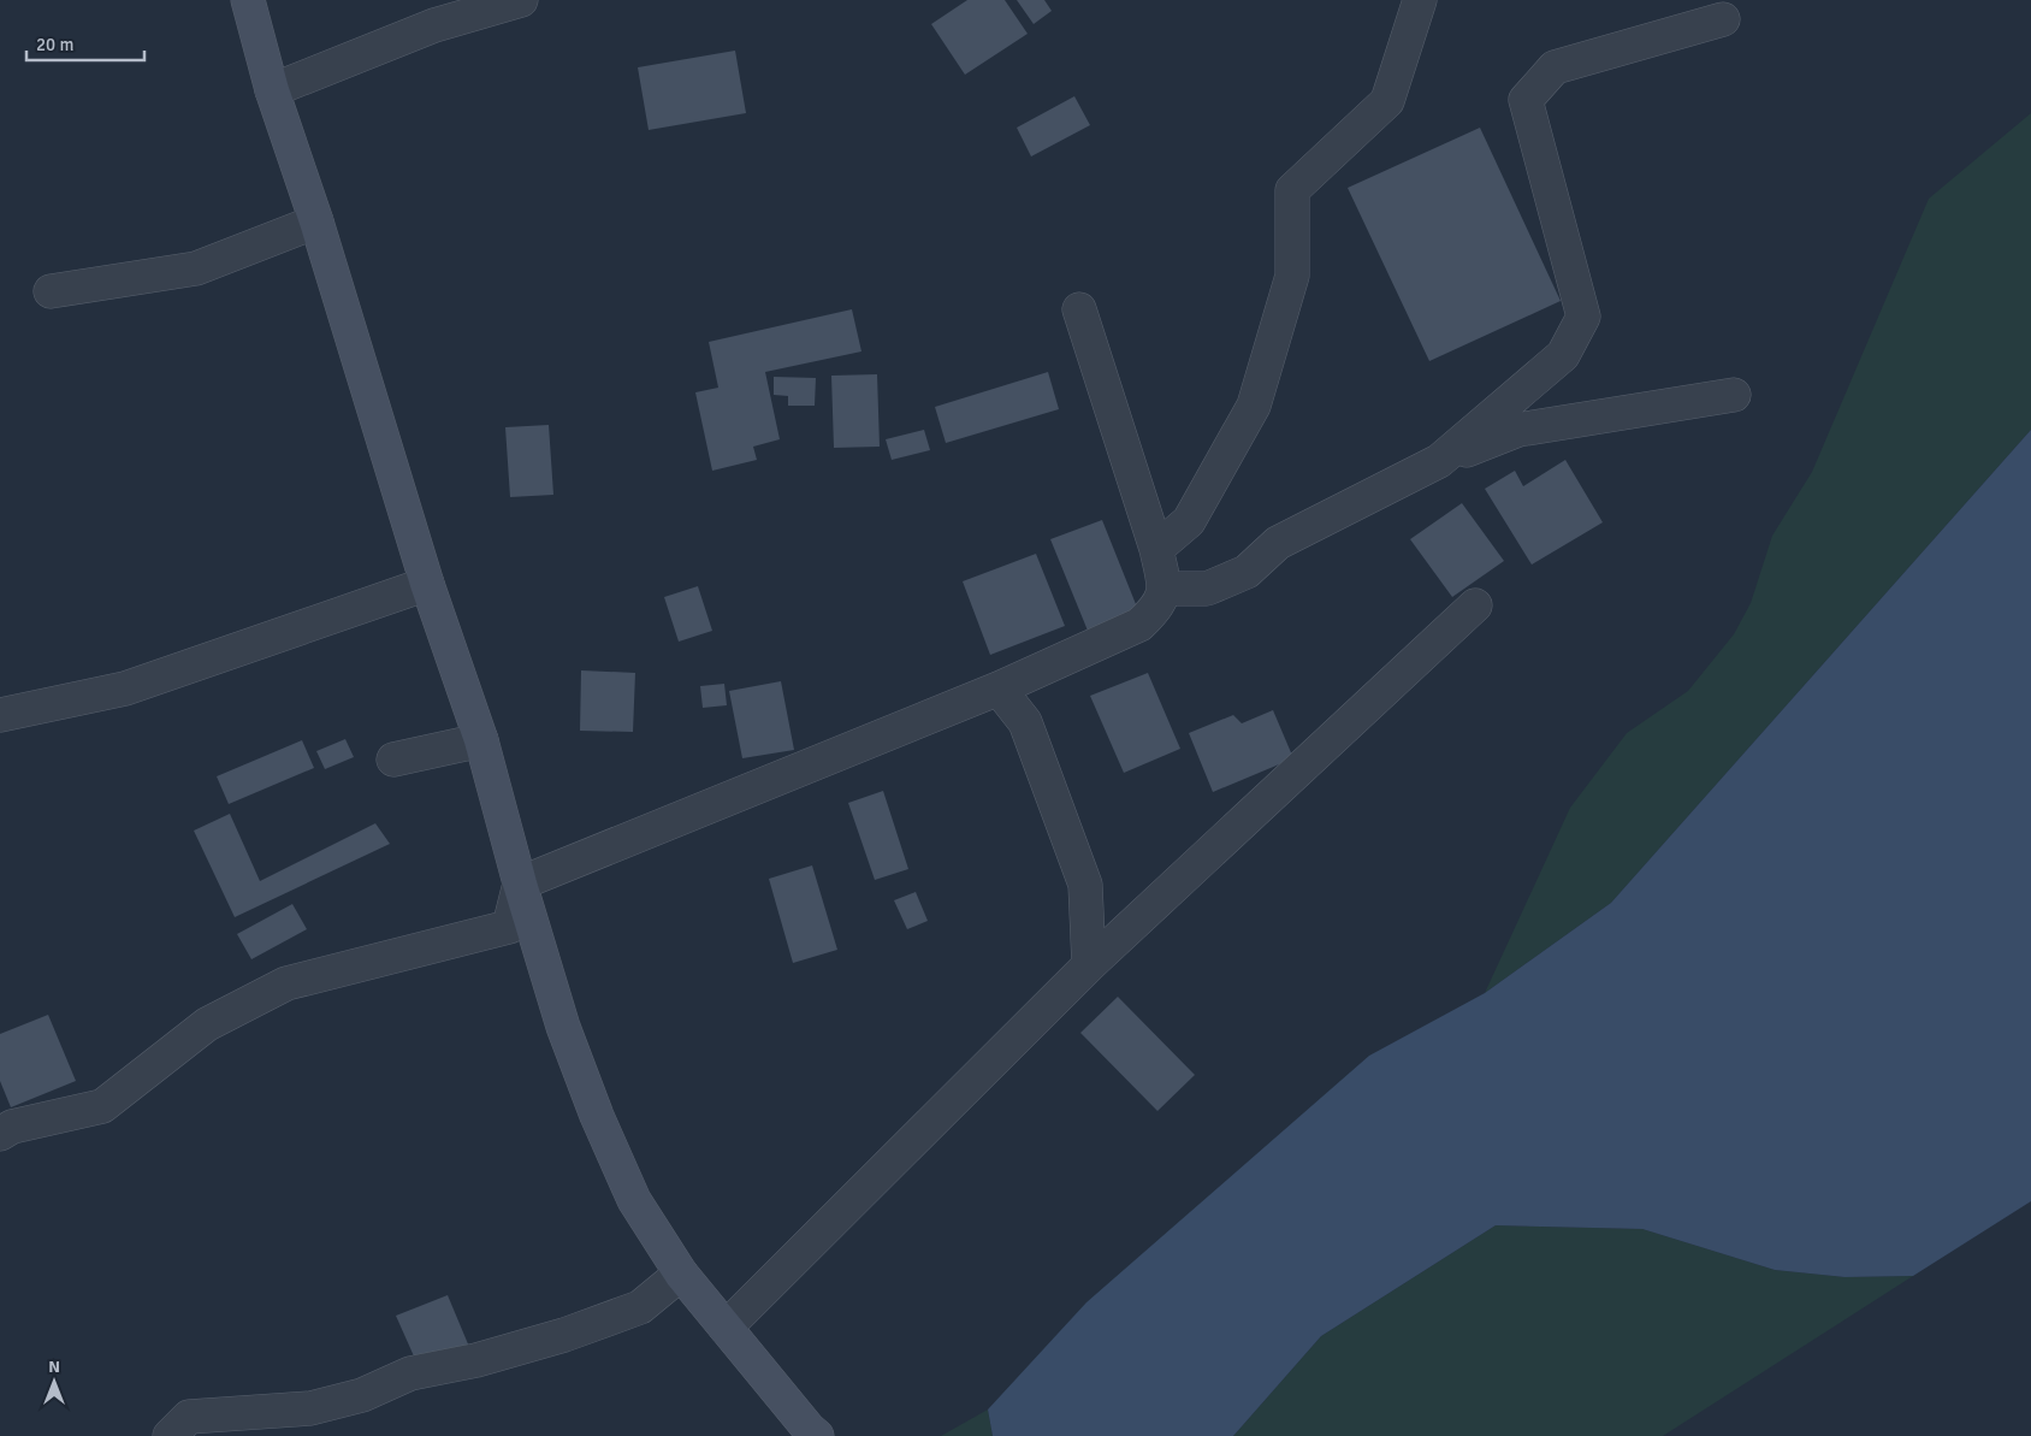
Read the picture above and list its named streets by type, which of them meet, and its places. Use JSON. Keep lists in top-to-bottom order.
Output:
{
  "scale_bar": "20 m",
  "north": "top"
}
